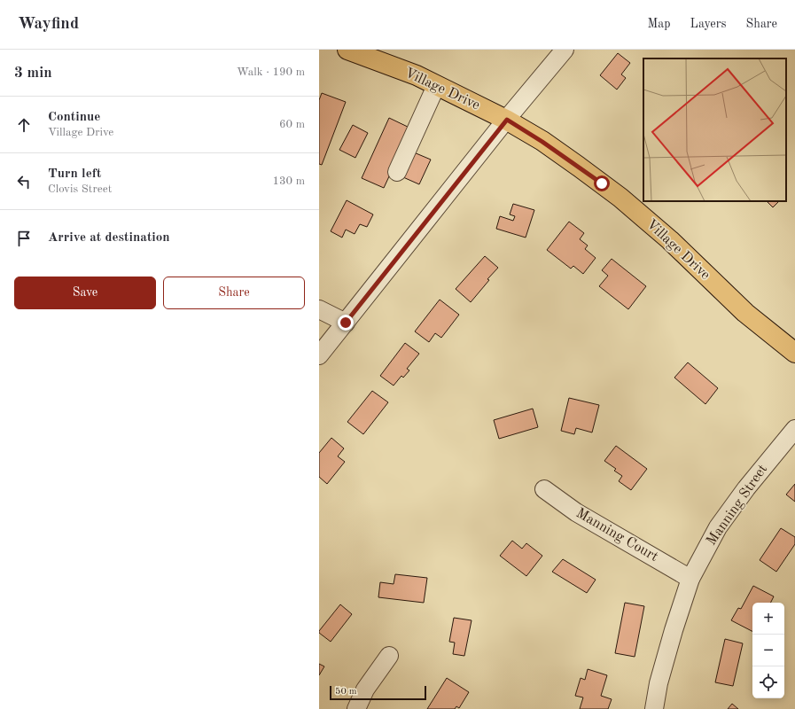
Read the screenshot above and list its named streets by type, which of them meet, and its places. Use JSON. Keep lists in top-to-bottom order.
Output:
{
  "streets": {
    "main road": ["Village Drive"],
    "street": ["Manning Street", "Manning Court"]
  },
  "crossings": [
    ["Manning Street", "Manning Court"]
  ],
  "scale_bar": "50 m",
  "page": {
    "header": "Wayfind",
    "nav": ["Map", "Layers", "Share"],
    "heading": ["3 min", "Walk · 190 m"],
    "list": [
      ["Continue", "Village Drive", "60 m"],
      ["Turn left", "Clovis Street", "130 m"],
      "Arrive at destination"
    ],
    "buttons": ["Save", "Share"],
    "map_buttons": ["+", "−"],
    "scale": "50 m"
  }
}
